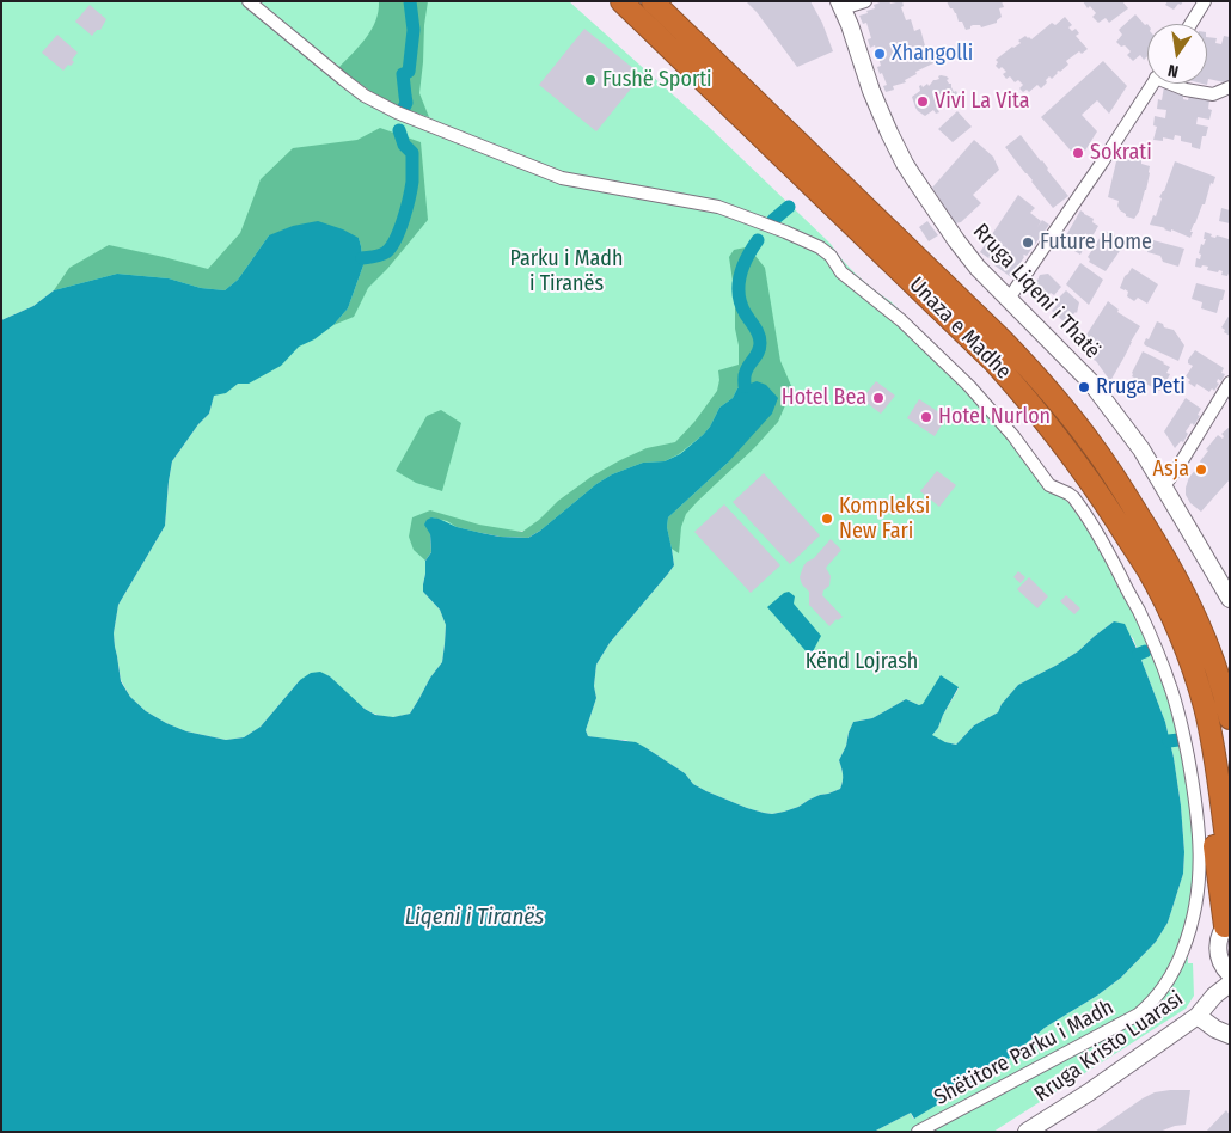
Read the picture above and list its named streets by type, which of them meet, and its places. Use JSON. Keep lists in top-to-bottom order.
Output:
{
  "streets": {
    "highway": ["Unaza e Madhe"],
    "street": ["Rruga Liqeni i Thatë", "Rruga Kristo Luarasi", "Shëtitore Parku i Madh"]
  },
  "water": ["Liqeni i Tiranës"],
  "parks": ["Parku i Madh i Tiranës", "Kënd Lojrash"],
  "places": [
    "Xhangolli",
    "Fushë Sporti",
    "Vivi La Vita",
    "Sokrati",
    "Future Home",
    "Rruga Peti",
    "Hotel Bea",
    "Hotel Nurlon",
    "Asja",
    "Kompleksi New Fari"
  ],
  "north": "bottom"
}
